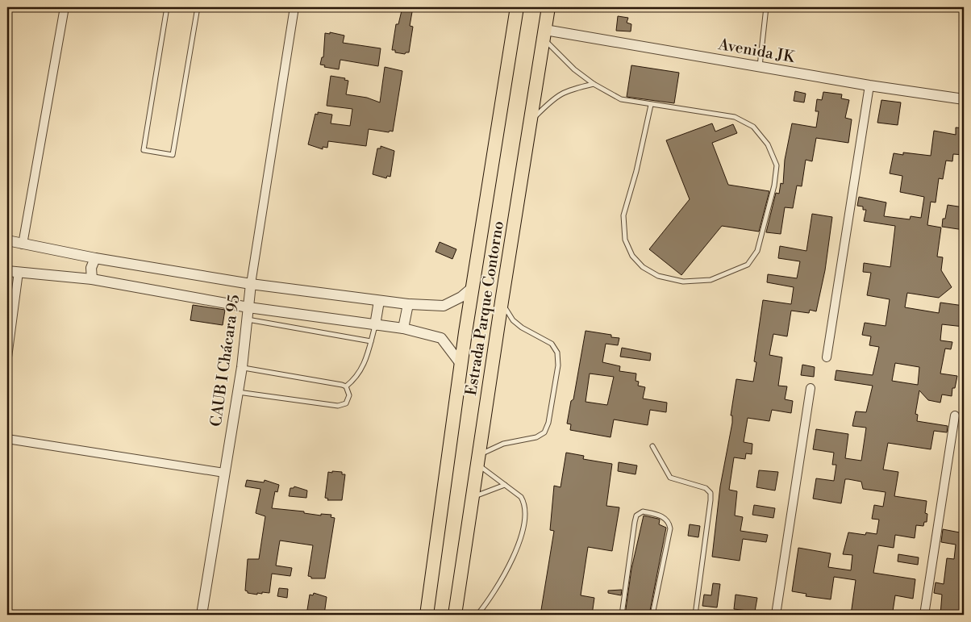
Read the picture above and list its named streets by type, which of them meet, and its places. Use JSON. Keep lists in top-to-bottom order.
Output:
{
  "streets": {
    "highway": ["Estrada Parque Contorno"],
    "street": ["Avenida JK", "CAUB I Chácara 95"]
  },
  "crossings": [
    ["Avenida JK", "Estrada Parque Contorno"]
  ]
}
